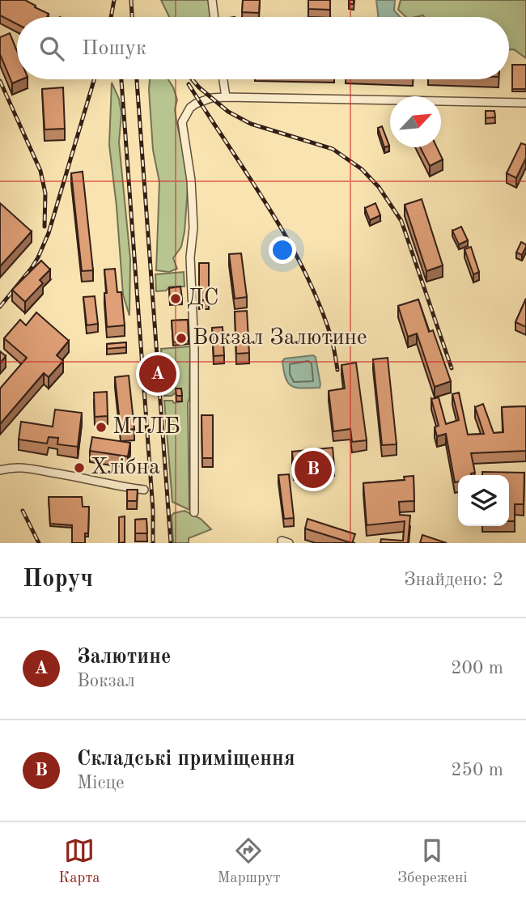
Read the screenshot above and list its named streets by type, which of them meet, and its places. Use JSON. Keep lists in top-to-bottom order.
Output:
{
  "places": [
    "ДС",
    "Вокзал Залютине",
    "МТЛБ",
    "Хлібна"
  ],
  "north": "top right",
  "page": {
    "search": "Пошук",
    "pins": ["A", "B"],
    "heading": ["Поруч", "Знайдено: 2"],
    "list": [
      {
        "mark": "A",
        "name": "Залютине",
        "note": "Вокзал",
        "value": "200 m"
      },
      {
        "mark": "B",
        "name": "Складські приміщення",
        "note": "Місце",
        "value": "250 m"
      }
    ],
    "nav": ["Карта", "Маршрут", "Збережені"]
  }
}
